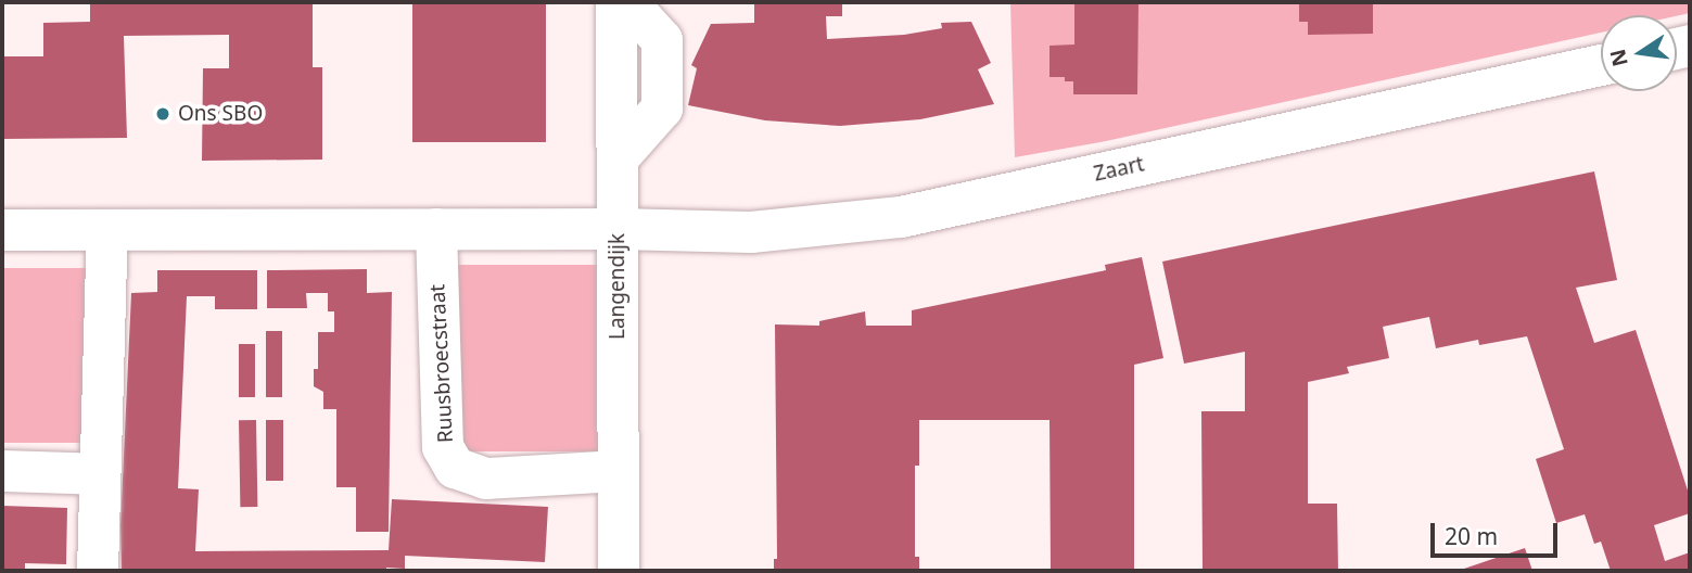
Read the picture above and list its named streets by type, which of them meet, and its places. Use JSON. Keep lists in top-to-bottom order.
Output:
{
  "streets": {
    "street": ["Zaart", "Langendijk", "Ruusbroecstraat"]
  },
  "crossings": [
    ["Zaart", "Langendijk"],
    ["Langendijk", "Ruusbroecstraat"]
  ],
  "places": ["Ons SBO"],
  "scale_bar": "20 m",
  "north": "left"
}
